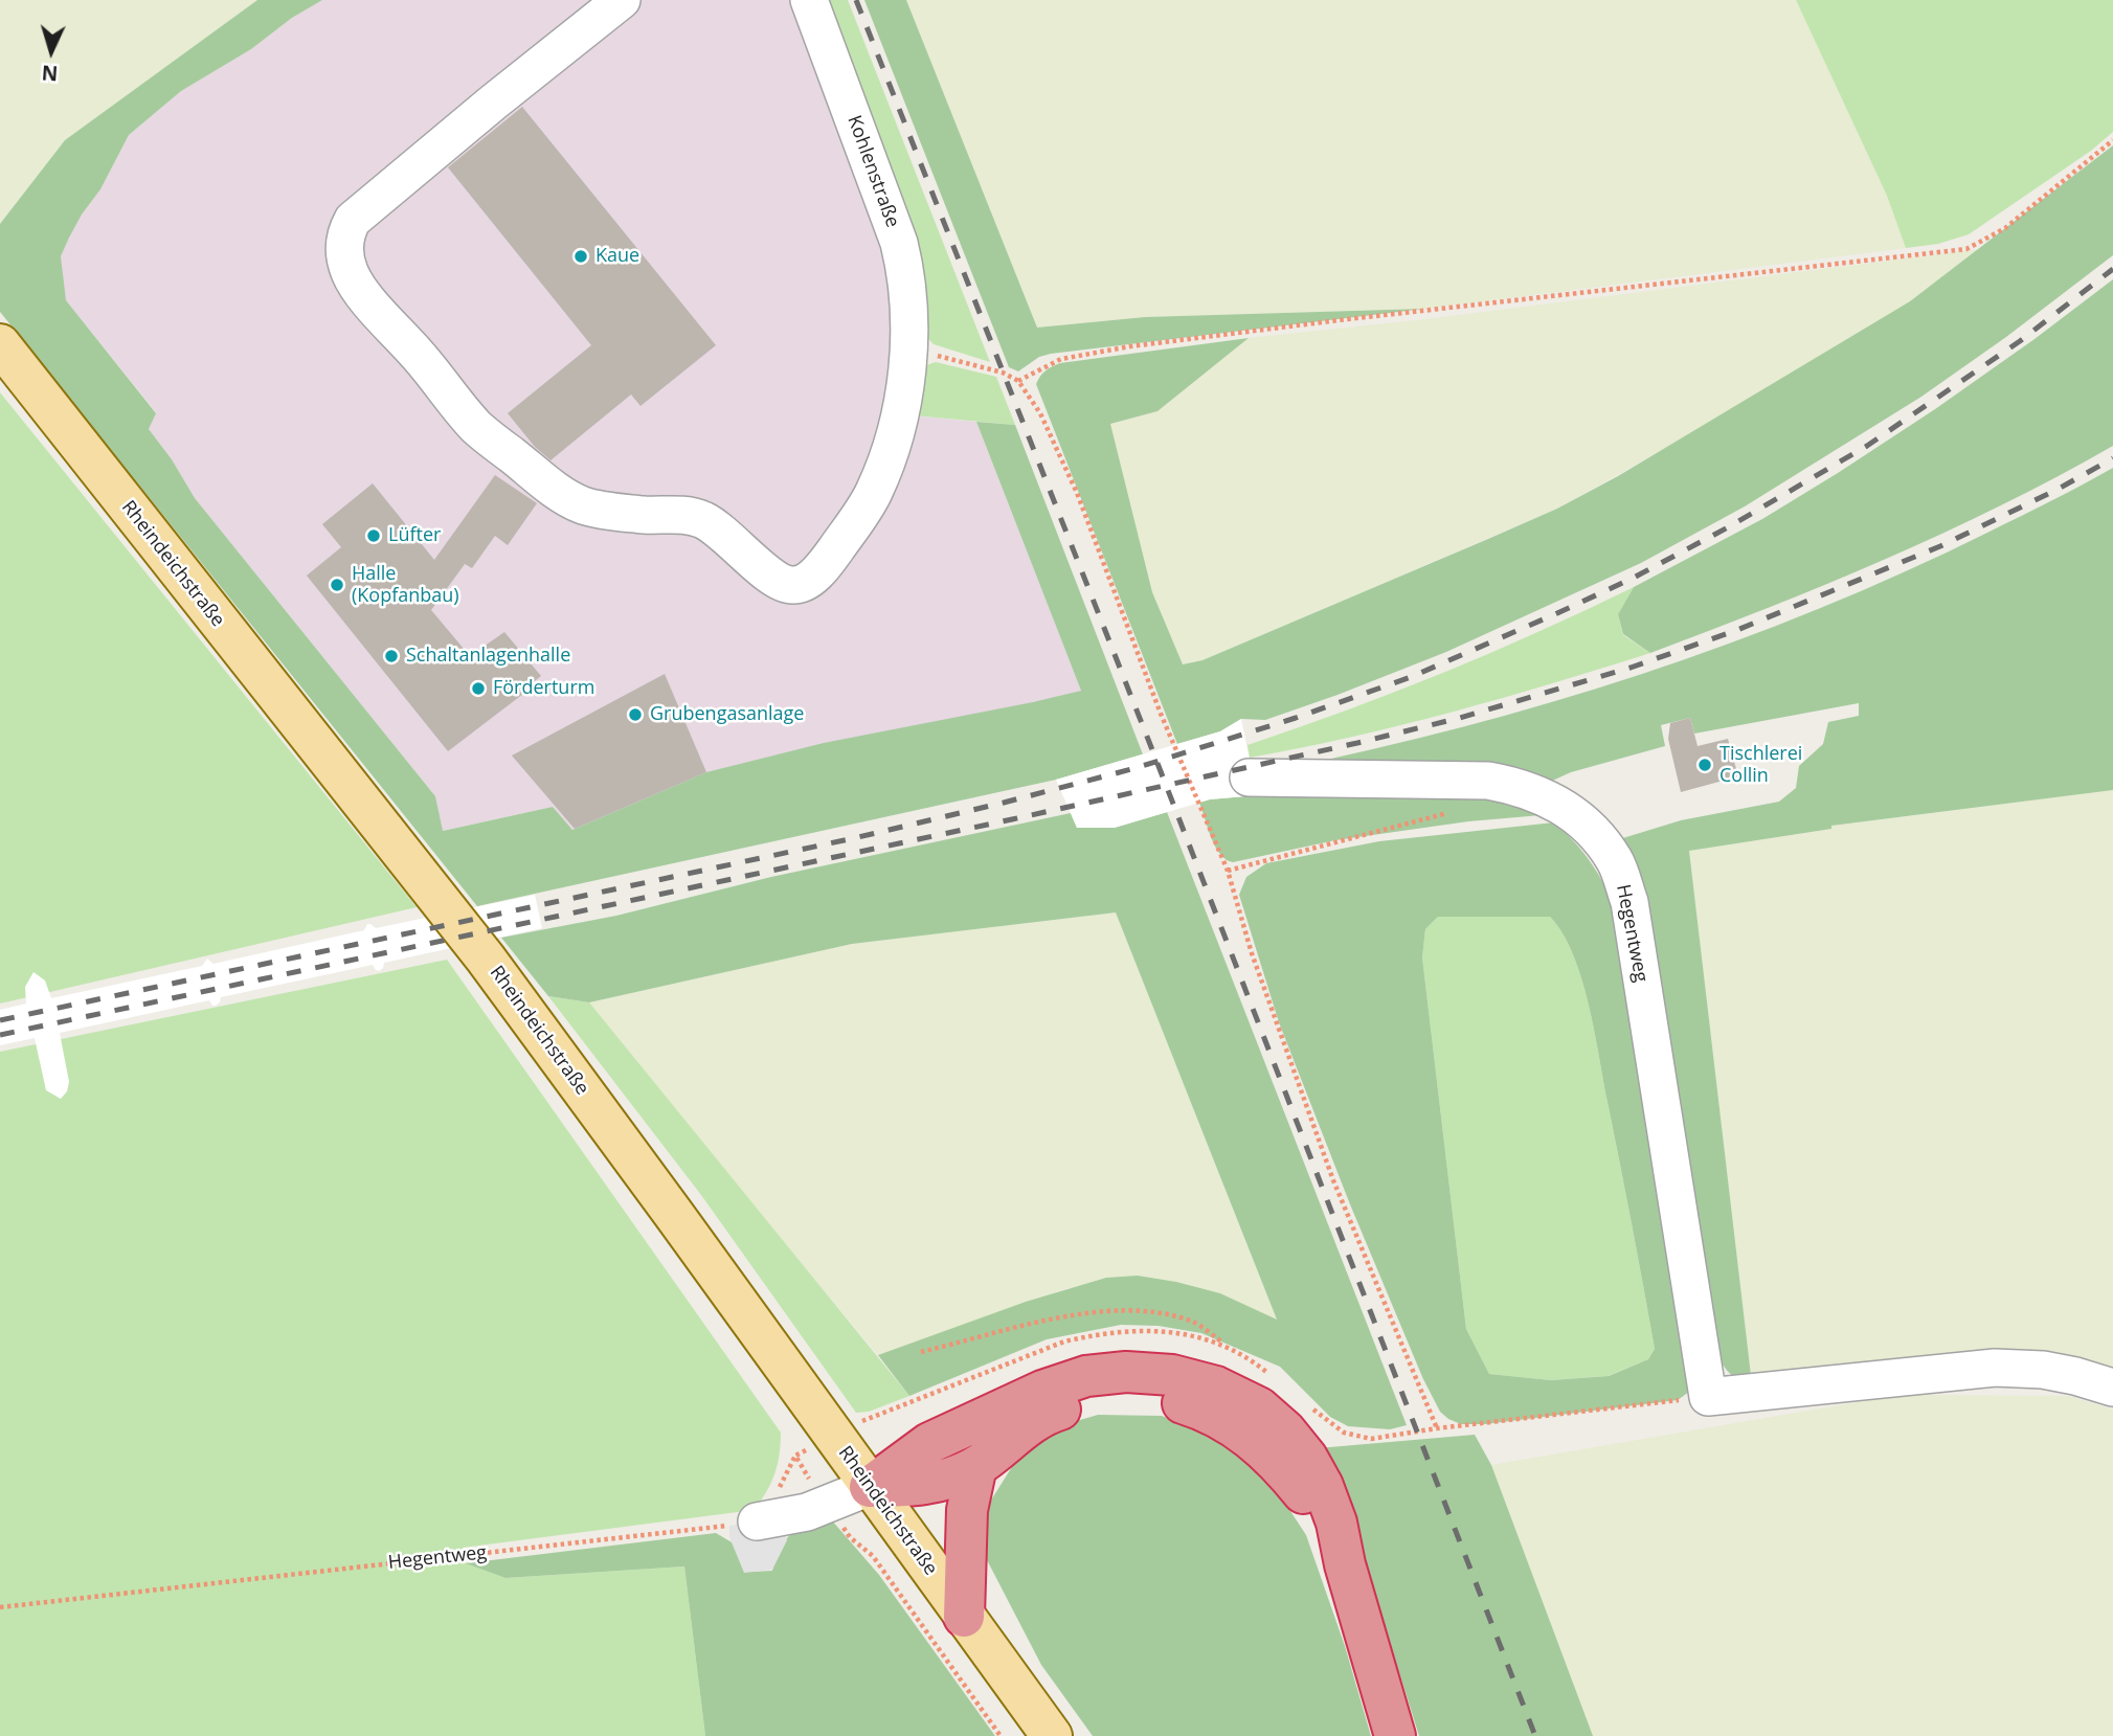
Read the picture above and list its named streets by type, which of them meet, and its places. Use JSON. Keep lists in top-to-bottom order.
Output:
{
  "streets": {
    "main road": ["Rheindeichstraße"],
    "street": ["Kohlenstraße", "Hegentweg"]
  },
  "places": [
    "Kaue",
    "Lüfter",
    "Halle (Kopfanbau)",
    "Schaltanlagenhalle",
    "Förderturm",
    "Grubengasanlage",
    "Tischlerei Collin"
  ],
  "north": "bottom"
}
